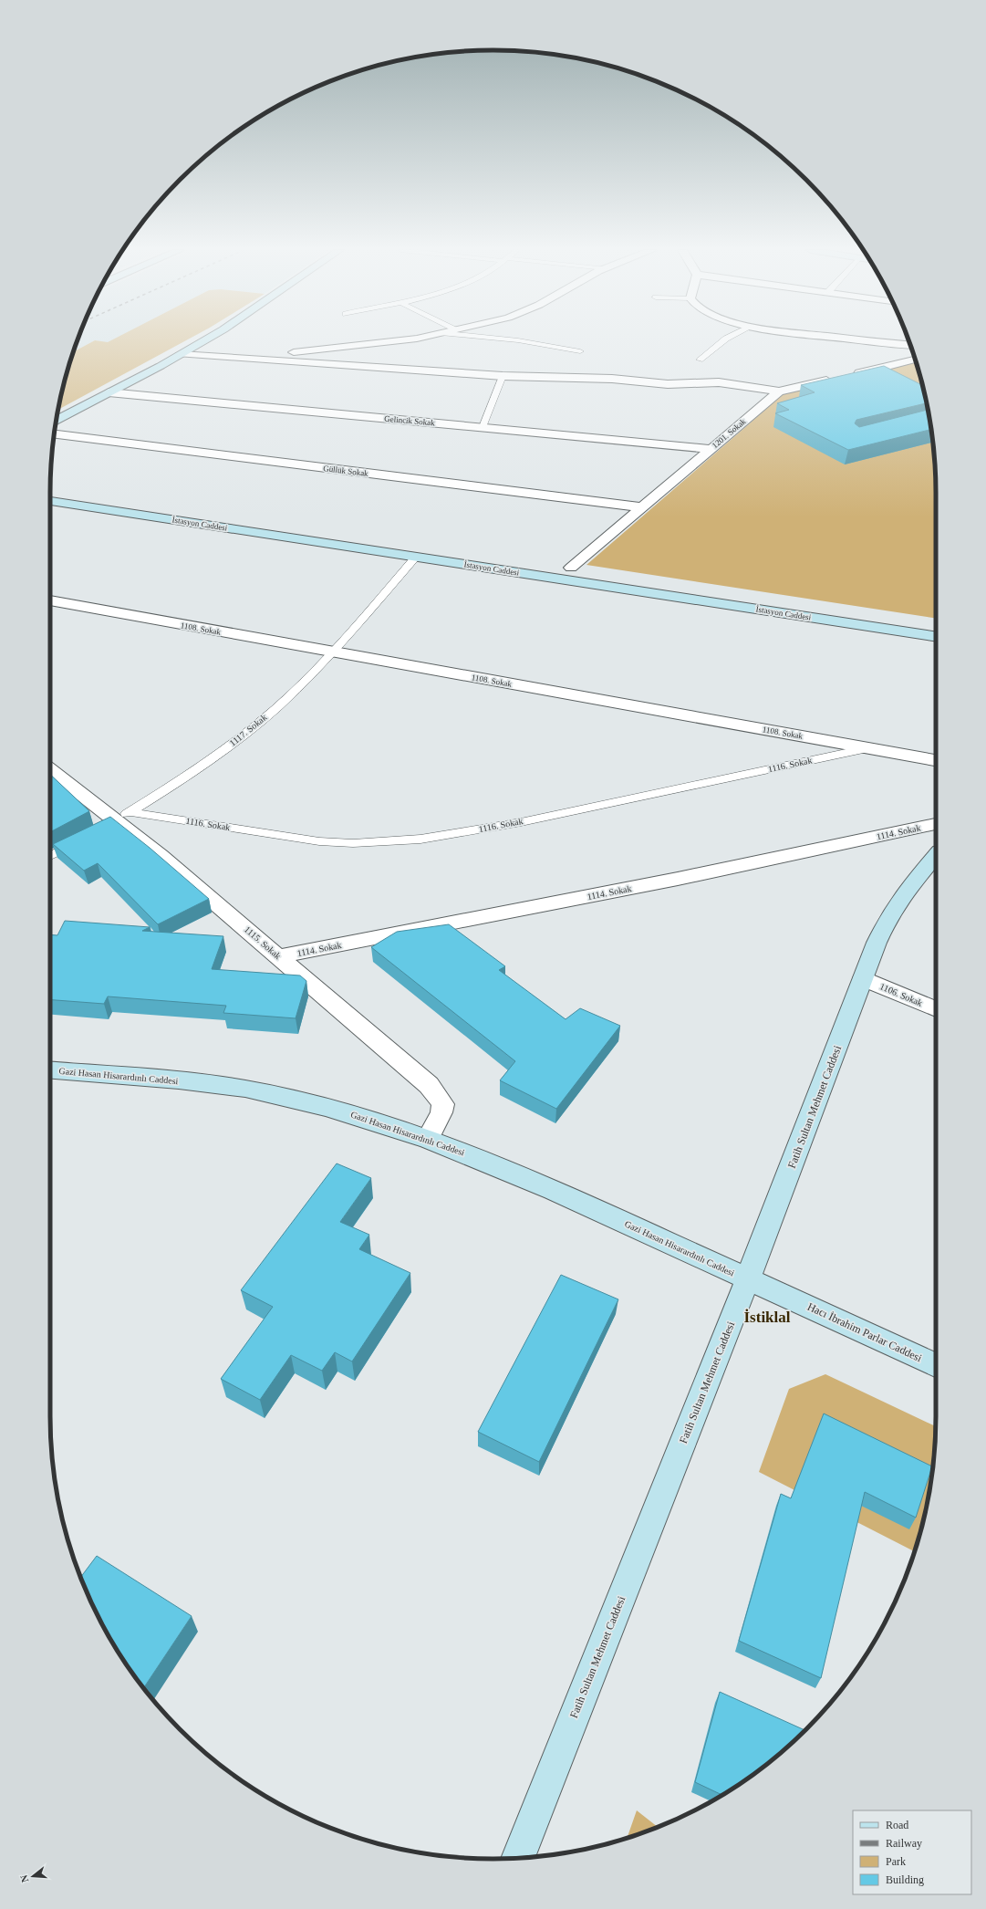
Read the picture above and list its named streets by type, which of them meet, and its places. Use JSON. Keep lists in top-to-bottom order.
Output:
{
  "streets": {
    "main road": [
      "İstasyon Caddesi",
      "Gazi Hasan Hisarardınlı Caddesi",
      "Fatih Sultan Mehmet Caddesi",
      "Hacı İbrahim Parlar Caddesi"
    ],
    "street": [
      "Gelincik Sokak",
      "1201. Sokak",
      "Güllük Sokak",
      "1108. Sokak",
      "1114. Sokak",
      "1115. Sokak",
      "1106. Sokak"
    ],
    "lane": ["1117. Sokak", "1116. Sokak"]
  },
  "crossings": [
    ["Gelincik Sokak", "1201. Sokak"],
    ["1201. Sokak", "Güllük Sokak"],
    ["1201. Sokak", "İstasyon Caddesi"],
    ["İstasyon Caddesi", "1117. Sokak"],
    ["1108. Sokak", "1117. Sokak"],
    ["1108. Sokak", "1116. Sokak"],
    ["1117. Sokak", "1116. Sokak"],
    ["1117. Sokak", "1115. Sokak"],
    ["1116. Sokak", "1115. Sokak"],
    ["1114. Sokak", "1115. Sokak"],
    ["1115. Sokak", "Gazi Hasan Hisarardınlı Caddesi"],
    ["1106. Sokak", "Fatih Sultan Mehmet Caddesi"],
    ["Gazi Hasan Hisarardınlı Caddesi", "Fatih Sultan Mehmet Caddesi"],
    ["Gazi Hasan Hisarardınlı Caddesi", "Hacı İbrahim Parlar Caddesi"],
    ["Fatih Sultan Mehmet Caddesi", "Hacı İbrahim Parlar Caddesi"]
  ],
  "districts": ["İstiklal"],
  "legend": [
    "Road",
    "Railway",
    "Park",
    "Building"
  ],
  "north": "left"
}
